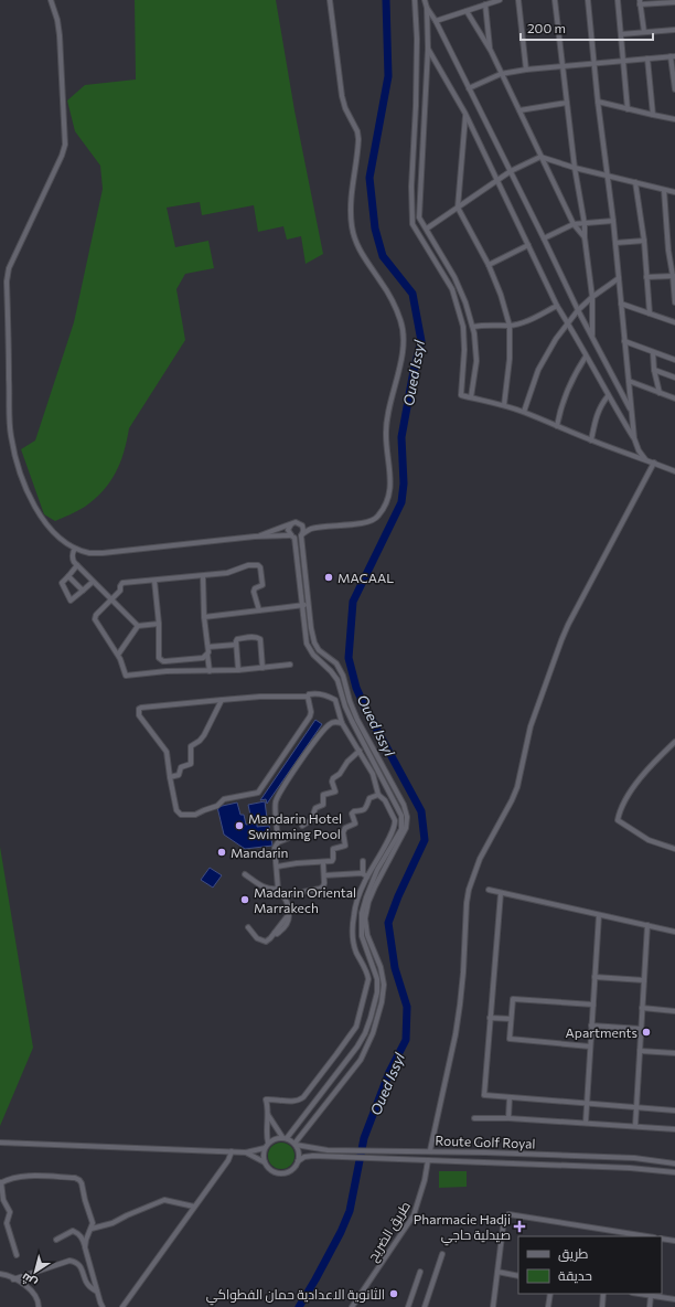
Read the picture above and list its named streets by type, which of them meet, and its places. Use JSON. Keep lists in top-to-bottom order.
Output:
{
  "streets": {
    "street": ["Route Golf Royal", "طريق الضريح"]
  },
  "crossings": [
    ["Route Golf Royal", "طريق الضريح"]
  ],
  "water": ["Oued Issyl"],
  "places": {
    "other": [
      "MACAAL",
      "Mandarin Hotel Swimming Pool",
      "Mandarin",
      "Madarin Oriental Marrakech",
      "Apartments",
      "الثانوية الاعدادية حمان الفطواكي"
    ],
    "health": ["Pharmacie Hadji صيدلية حاجي"]
  },
  "legend": ["طريق", "حديقة"],
  "scale_bar": "200 m",
  "north": "bottom left"
}
